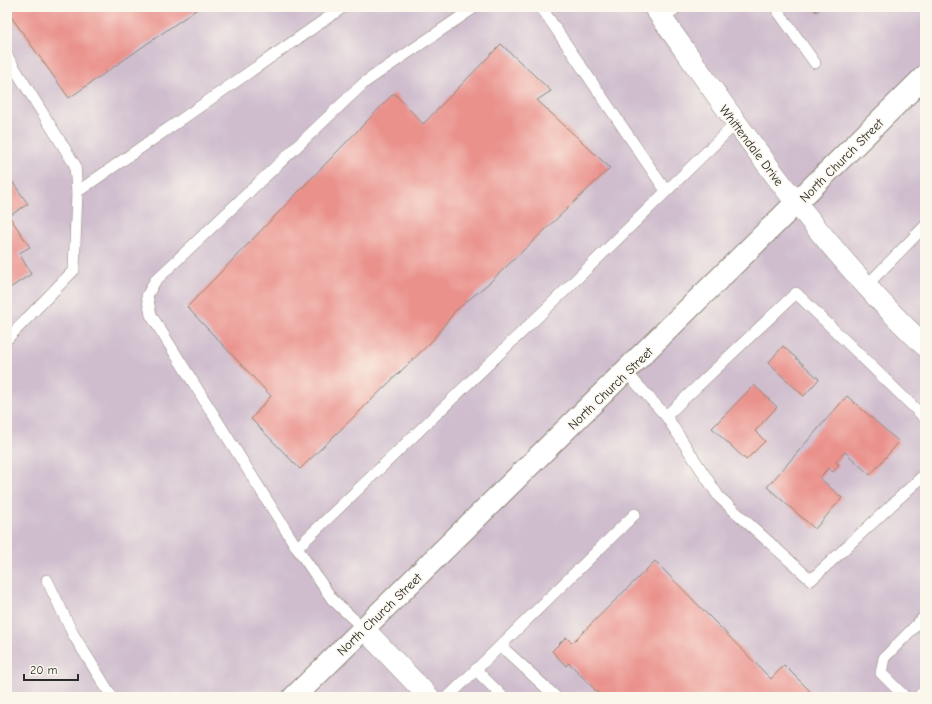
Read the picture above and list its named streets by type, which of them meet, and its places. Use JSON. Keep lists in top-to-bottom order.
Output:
{
  "streets": {
    "main road": ["North Church Street"],
    "street": ["Whittendale Drive"]
  },
  "crossings": [
    ["Whittendale Drive", "North Church Street"]
  ],
  "scale_bar": "20 m"
}
